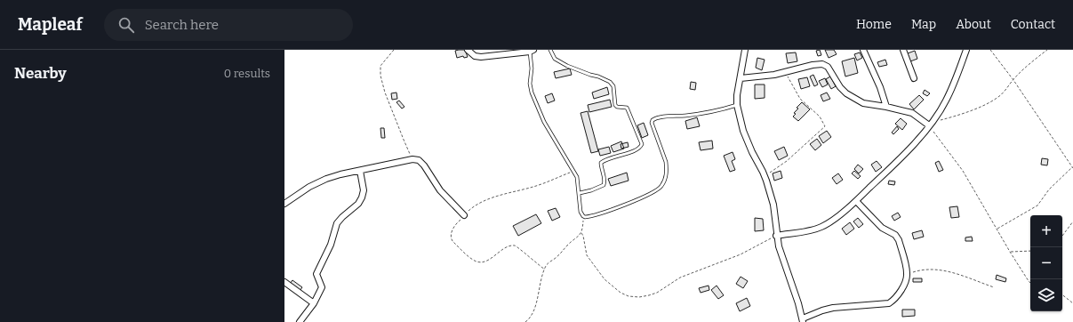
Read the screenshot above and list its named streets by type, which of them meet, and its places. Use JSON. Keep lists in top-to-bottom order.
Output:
{
  "page": {
    "header": "Mapleaf",
    "search": "Search here",
    "nav": [
      "Home",
      "Map",
      "About",
      "Contact"
    ],
    "heading": ["Nearby", "0 results"],
    "map_buttons": ["+", "−"]
  }
}
